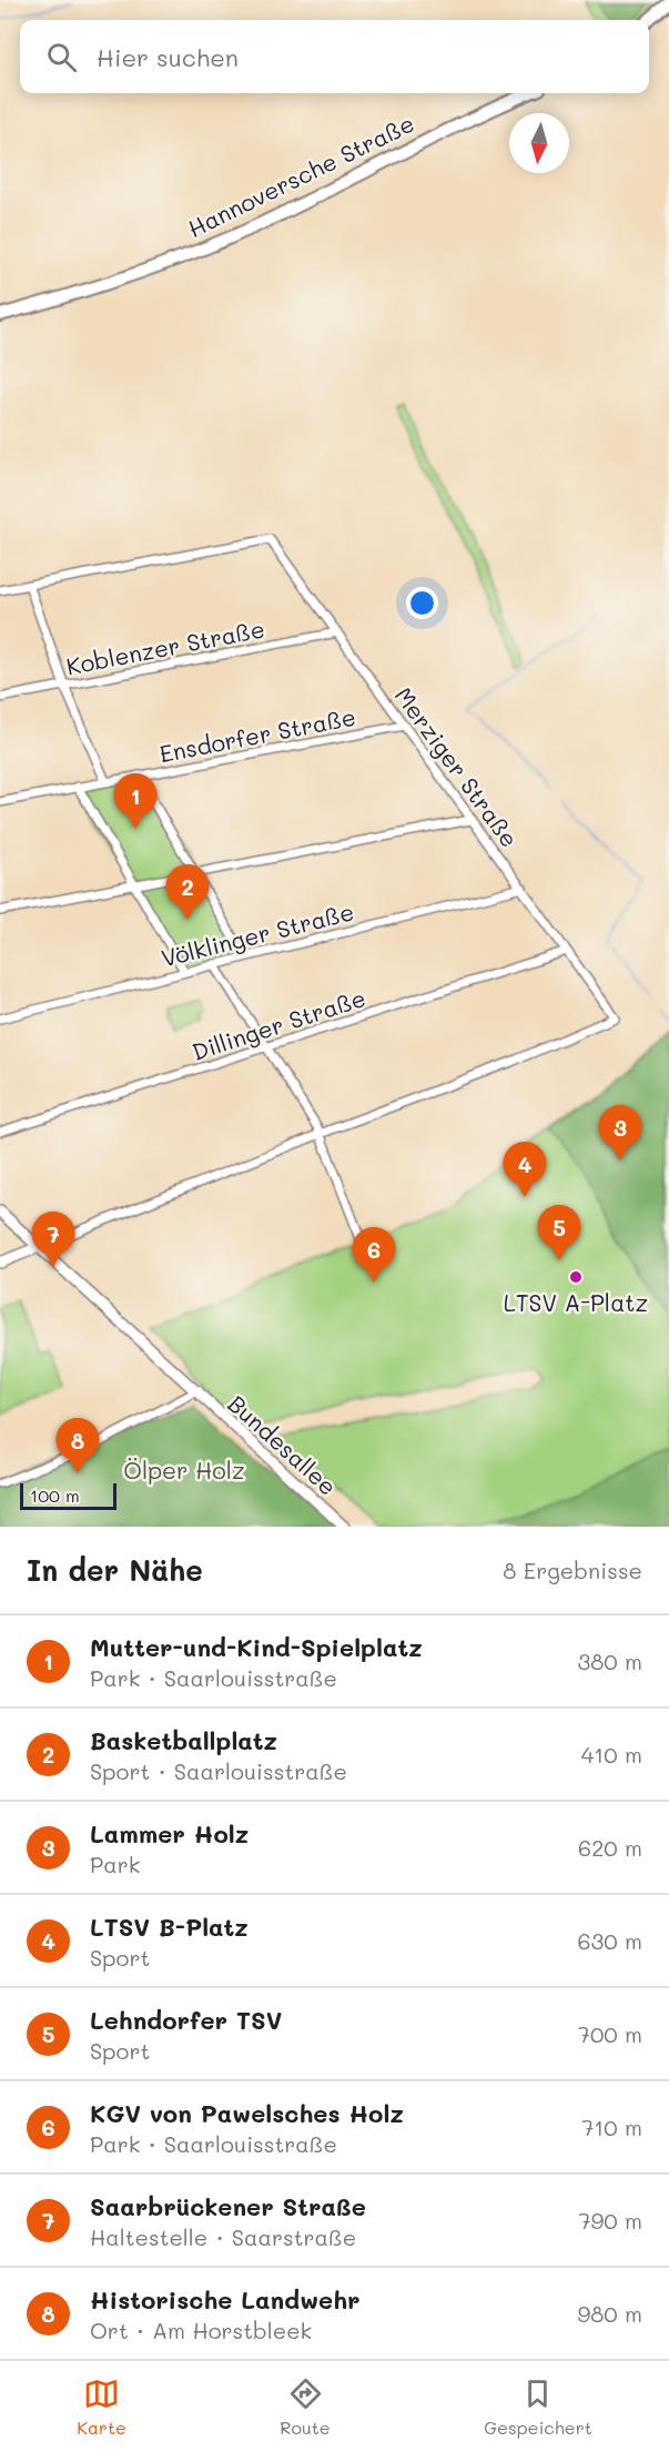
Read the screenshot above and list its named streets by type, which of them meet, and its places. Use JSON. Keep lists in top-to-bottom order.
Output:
{
  "streets": {
    "main road": ["Hannoversche Straße"],
    "street": [
      "Koblenzer Straße",
      "Ensdorfer Straße",
      "Merziger Straße",
      "Völklinger Straße",
      "Dillinger Straße",
      "Bundesallee"
    ]
  },
  "crossings": [
    ["Koblenzer Straße", "Merziger Straße"],
    ["Ensdorfer Straße", "Merziger Straße"],
    ["Merziger Straße", "Völklinger Straße"],
    ["Merziger Straße", "Dillinger Straße"]
  ],
  "parks": ["Ölper Holz"],
  "places": ["LTSV A-Platz"],
  "scale_bar": "100 m",
  "north": "bottom",
  "page": {
    "search": "Hier suchen",
    "pins": [
      "1",
      "2",
      "3",
      "4",
      "5",
      "7",
      "6",
      "8"
    ],
    "scale": "100 m",
    "heading": ["In der Nähe", "8 Ergebnisse"],
    "list": [
      {
        "mark": "1",
        "name": "Mutter-und-Kind-Spielplatz",
        "note": "Park · Saarlouisstraße",
        "value": "380 m"
      },
      {
        "mark": "2",
        "name": "Basketballplatz",
        "note": "Sport · Saarlouisstraße",
        "value": "410 m"
      },
      {
        "mark": "3",
        "name": "Lammer Holz",
        "note": "Park",
        "value": "620 m"
      },
      {
        "mark": "4",
        "name": "LTSV B-Platz",
        "note": "Sport",
        "value": "630 m"
      },
      {
        "mark": "5",
        "name": "Lehndorfer TSV",
        "note": "Sport",
        "value": "700 m"
      },
      {
        "mark": "6",
        "name": "KGV von Pawelsches Holz",
        "note": "Park · Saarlouisstraße",
        "value": "710 m"
      },
      {
        "mark": "7",
        "name": "Saarbrückener Straße",
        "note": "Haltestelle · Saarstraße",
        "value": "790 m"
      },
      {
        "mark": "8",
        "name": "Historische Landwehr",
        "note": "Ort · Am Horstbleek",
        "value": "980 m"
      }
    ],
    "nav": ["Karte", "Route", "Gespeichert"]
  }
}
